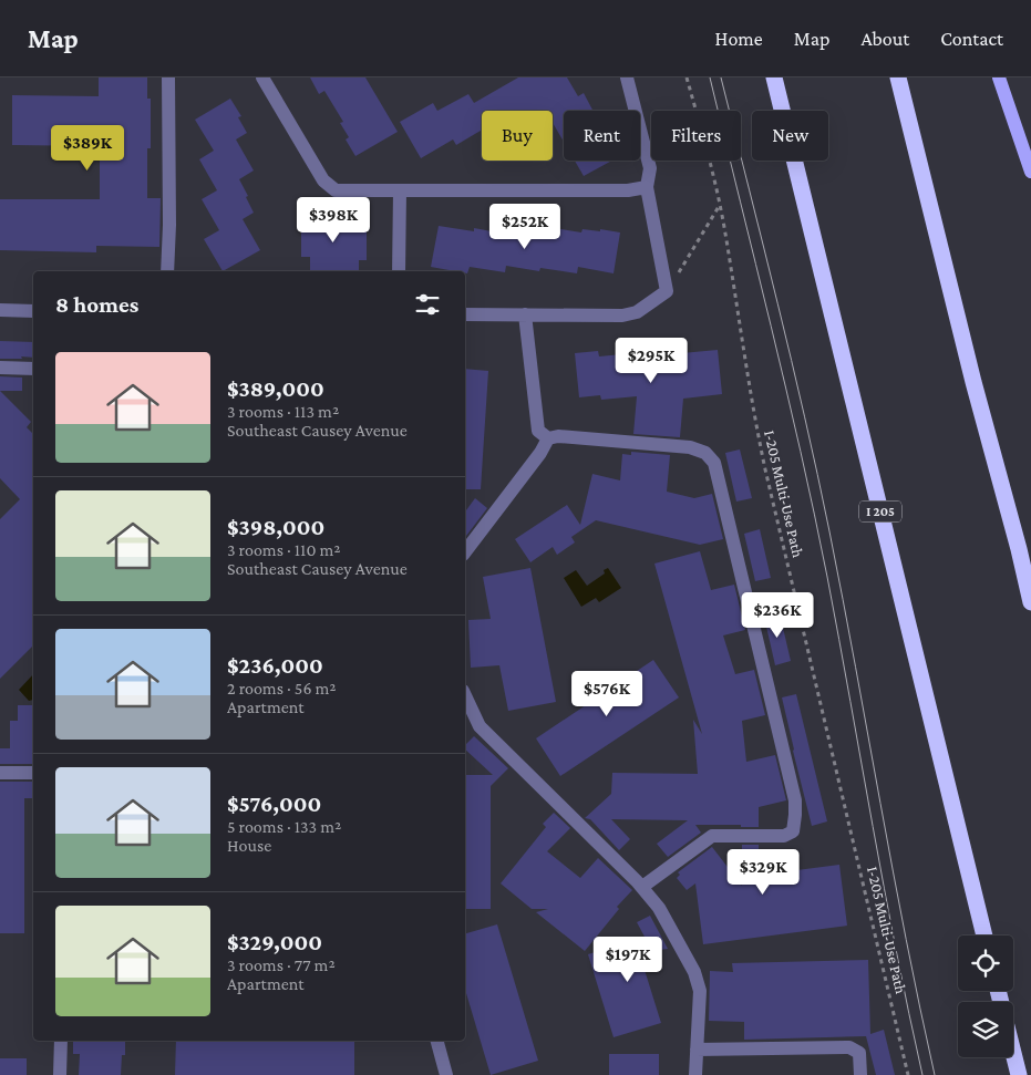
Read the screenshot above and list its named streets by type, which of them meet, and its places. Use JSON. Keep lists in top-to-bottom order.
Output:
{
  "streets": {
    "highway": ["I 205"],
    "path": ["I-205 Multi-Use Path"]
  },
  "page": {
    "header": "Map",
    "nav": [
      "Home",
      "Map",
      "About",
      "Contact"
    ],
    "chip": [
      "Buy",
      "Rent",
      "Filters",
      "New"
    ],
    "price": [
      "$389K",
      "$398K",
      "$252K",
      "$295K",
      "$236K",
      "$576K",
      "$329K",
      "$197K"
    ],
    "heading": "8 homes",
    "list": [
      {
        "name": "$389,000",
        "note": "3 rooms · 113 m² · Southeast Causey Avenue"
      },
      {
        "name": "$398,000",
        "note": "3 rooms · 110 m² · Southeast Causey Avenue"
      },
      {
        "name": "$236,000",
        "note": "2 rooms · 56 m² · Apartment"
      },
      {
        "name": "$576,000",
        "note": "5 rooms · 133 m² · House"
      },
      {
        "name": "$329,000",
        "note": "3 rooms · 77 m² · Apartment"
      }
    ]
  }
}
